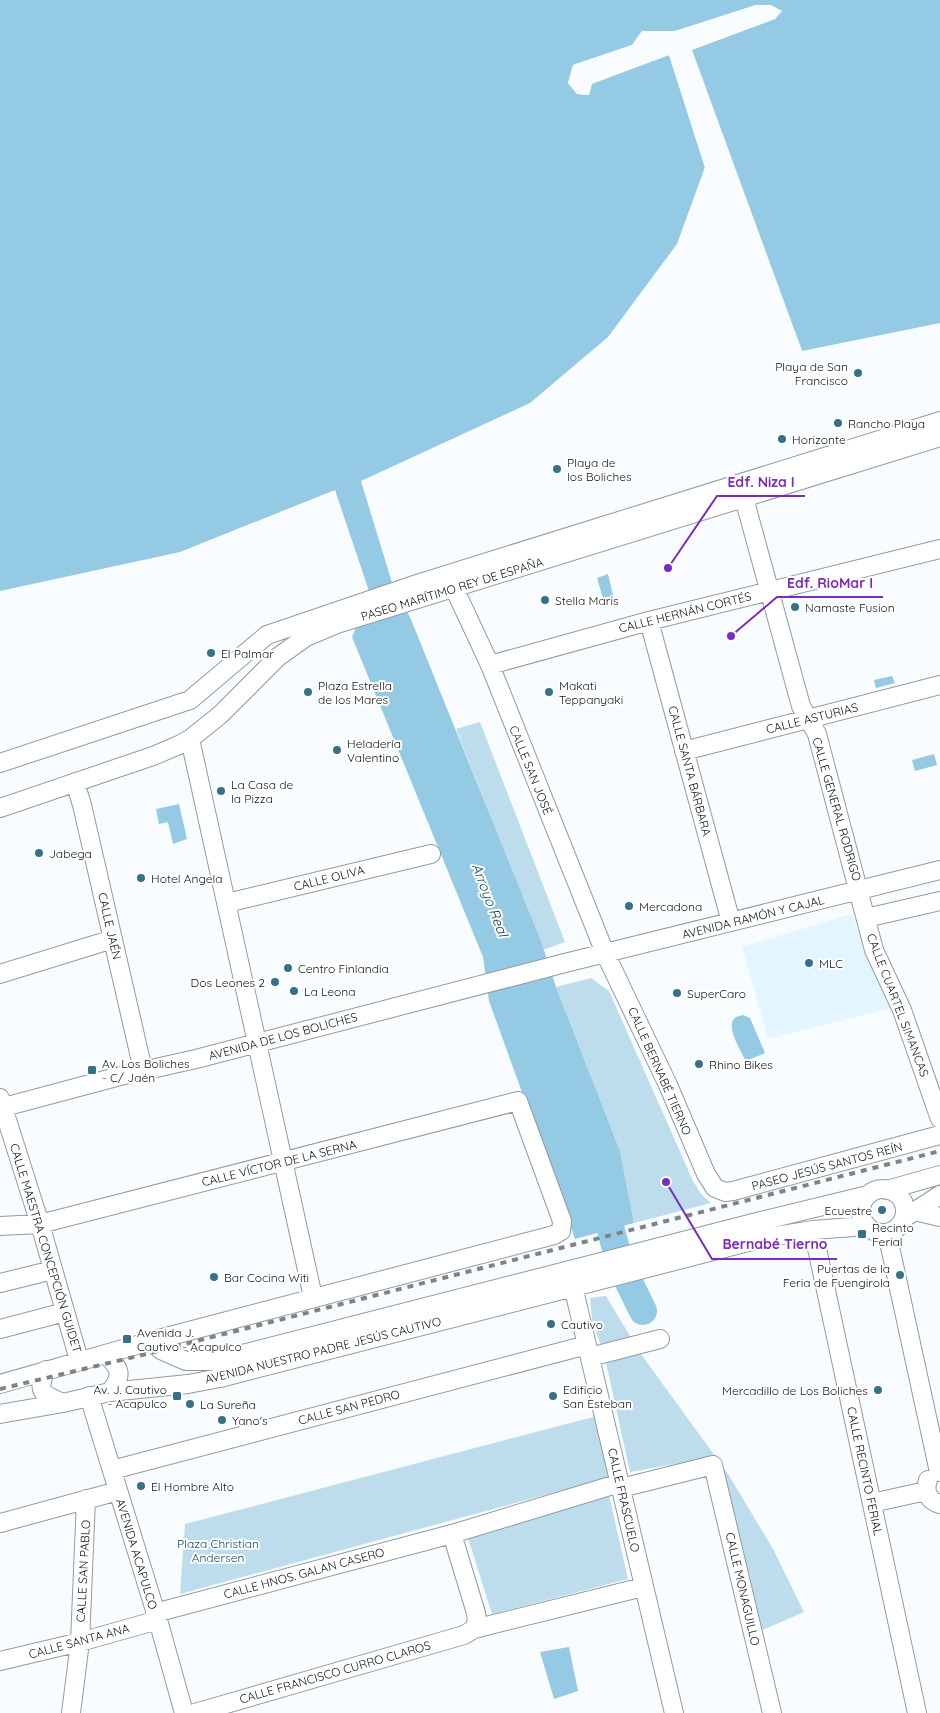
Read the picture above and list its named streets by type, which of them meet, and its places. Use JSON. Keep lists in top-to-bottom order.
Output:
{
  "streets": {
    "street": [
      "PASEO MARÍTIMO REY DE ESPAÑA",
      "CALLE HERNÁN CORTÉS",
      "CALLE ASTURIAS",
      "CALLE SAN JOSÉ",
      "CALLE SANTA BÁRBARA",
      "CALLE GENERAL RODRIGO",
      "CALLE OLIVA",
      "AVENIDA RAMÓN Y CAJAL",
      "CALLE JAÉN",
      "CALLE CUARTEL SIMANCAS",
      "AVENIDA DE LOS BOLICHES",
      "CALLE BERNABÉ TIERNO",
      "CALLE VÍCTOR DE LA SERNA",
      "PASEO JESÚS SANTOS REÍN",
      "CALLE MAESTRA CONCEPCIÓN GUIDET",
      "AVENIDA NUESTRO PADRE JESÚS CAUTIVO",
      "CALLE SAN PEDRO",
      "CALLE RECINTO FERIAL",
      "CALLE FRASCUELO",
      "AVENIDA ACAPULCO",
      "CALLE SAN PABLO",
      "CALLE HNOS. GALAN CASERO",
      "CALLE MONAGUILLO",
      "CALLE SANTA ANA",
      "CALLE FRANCISCO CURRO CLAROS"
    ]
  },
  "crossings": [
    ["PASEO MARÍTIMO REY DE ESPAÑA", "CALLE SAN JOSÉ"],
    ["PASEO MARÍTIMO REY DE ESPAÑA", "CALLE GENERAL RODRIGO"],
    ["PASEO MARÍTIMO REY DE ESPAÑA", "CALLE JAÉN"],
    ["CALLE HERNÁN CORTÉS", "CALLE SAN JOSÉ"],
    ["CALLE HERNÁN CORTÉS", "CALLE SANTA BÁRBARA"],
    ["CALLE HERNÁN CORTÉS", "CALLE GENERAL RODRIGO"],
    ["CALLE ASTURIAS", "CALLE SANTA BÁRBARA"],
    ["CALLE ASTURIAS", "CALLE GENERAL RODRIGO"],
    ["CALLE SAN JOSÉ", "AVENIDA RAMÓN Y CAJAL"],
    ["CALLE SAN JOSÉ", "CALLE BERNABÉ TIERNO"],
    ["CALLE SANTA BÁRBARA", "AVENIDA RAMÓN Y CAJAL"],
    ["CALLE GENERAL RODRIGO", "AVENIDA RAMÓN Y CAJAL"],
    ["CALLE GENERAL RODRIGO", "CALLE CUARTEL SIMANCAS"],
    ["AVENIDA RAMÓN Y CAJAL", "CALLE CUARTEL SIMANCAS"],
    ["AVENIDA RAMÓN Y CAJAL", "AVENIDA DE LOS BOLICHES"],
    ["AVENIDA RAMÓN Y CAJAL", "CALLE BERNABÉ TIERNO"],
    ["CALLE JAÉN", "AVENIDA DE LOS BOLICHES"],
    ["AVENIDA DE LOS BOLICHES", "CALLE MAESTRA CONCEPCIÓN GUIDET"],
    ["CALLE BERNABÉ TIERNO", "PASEO JESÚS SANTOS REÍN"],
    ["CALLE VÍCTOR DE LA SERNA", "CALLE MAESTRA CONCEPCIÓN GUIDET"],
    ["AVENIDA NUESTRO PADRE JESÚS CAUTIVO", "CALLE FRASCUELO"],
    ["AVENIDA NUESTRO PADRE JESÚS CAUTIVO", "AVENIDA ACAPULCO"],
    ["CALLE SAN PEDRO", "CALLE FRASCUELO"],
    ["CALLE SAN PEDRO", "AVENIDA ACAPULCO"],
    ["CALLE FRASCUELO", "CALLE HNOS. GALAN CASERO"],
    ["CALLE FRASCUELO", "CALLE FRANCISCO CURRO CLAROS"],
    ["AVENIDA ACAPULCO", "CALLE HNOS. GALAN CASERO"],
    ["AVENIDA ACAPULCO", "CALLE SANTA ANA"],
    ["CALLE SAN PABLO", "CALLE SANTA ANA"],
    ["CALLE HNOS. GALAN CASERO", "CALLE MONAGUILLO"],
    ["CALLE HNOS. GALAN CASERO", "CALLE SANTA ANA"]
  ],
  "water": ["Arroyo Real"],
  "parks": ["Plaza Christian Andersen"],
  "places": {
    "other": [
      "Playa de San Francisco",
      "Rancho Playa",
      "Horizonte",
      "Playa de los Boliches",
      "Edf. Niza I",
      "Stella Maris",
      "Namaste Fusion",
      "Edf. RioMar I",
      "El Palmar",
      "Plaza Estrella de los Mares",
      "Makati Teppanyaki",
      "Heladería Valentino",
      "La Casa de la Pizza",
      "Jabega",
      "Hotel Angela",
      "Mercadona",
      "MLC",
      "Centro Finlandia",
      "Dos Leones 2",
      "La Leona",
      "SuperCaro",
      "Rhino Bikes",
      "Bernabé Tierno",
      "Ecuestre",
      "Puertas de la Feria de Fuengirola",
      "Bar Cocina Witi",
      "Cautivo",
      "Mercadillo de Los Boliches",
      "Edificio San Esteban",
      "La Sureña",
      "Yano's",
      "El Hombre Alto"
    ],
    "transit": [
      "Av. Los Boliches - C/ Jaén",
      "Recinto Ferial",
      "Avenida J. Cautivo - Acapulco",
      "Av. J. Cautivo - Acapulco"
    ]
  }
}
